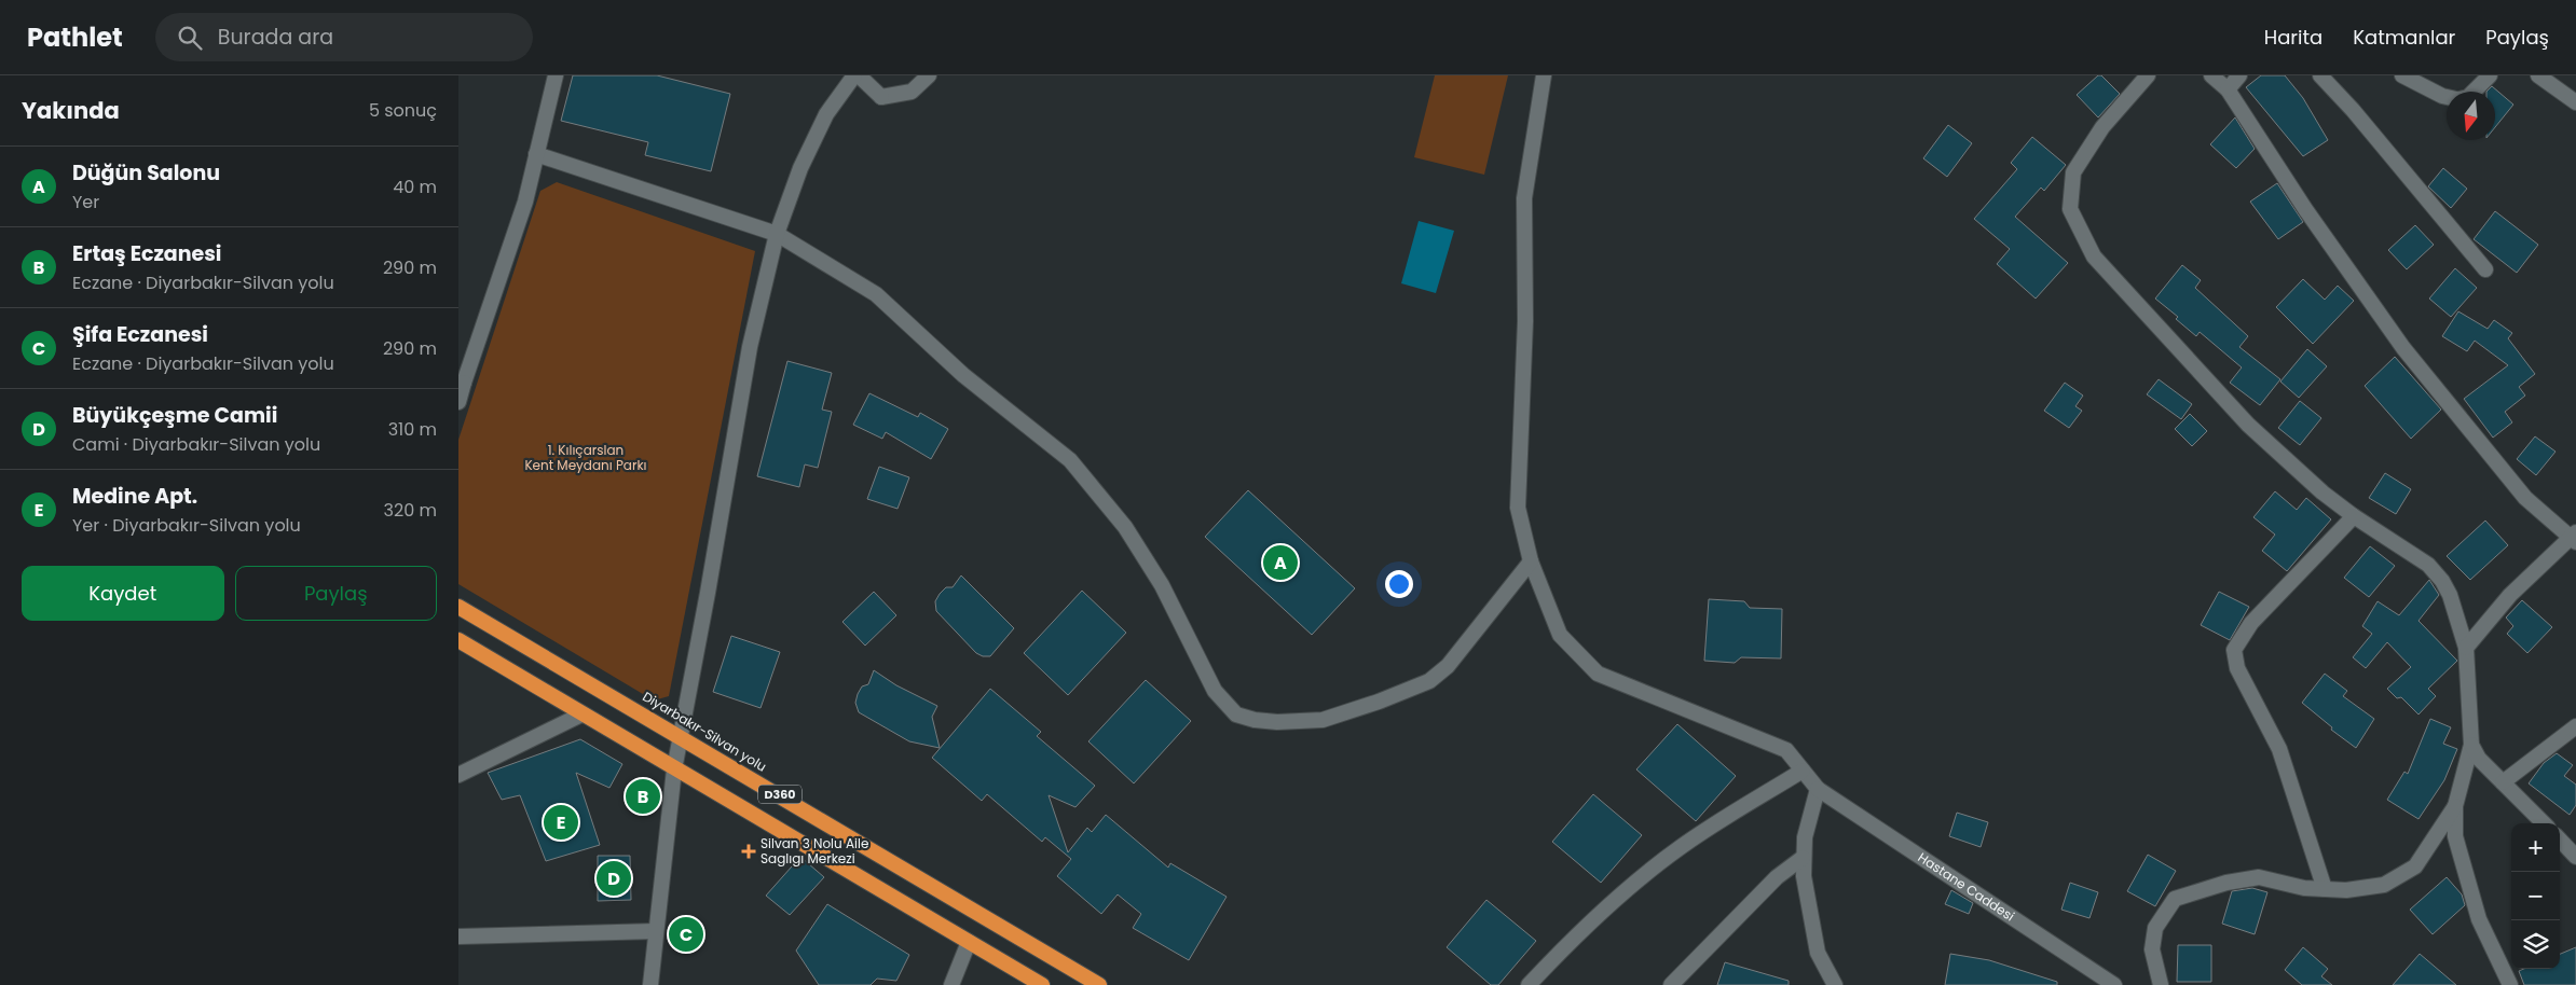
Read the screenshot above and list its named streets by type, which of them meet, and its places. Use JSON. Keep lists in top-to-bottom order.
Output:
{
  "streets": {
    "highway": ["Diyarbakır-Silvan yolu", "D360"],
    "street": ["Hastane Caddesi"]
  },
  "parks": ["1. Kılıçarslan Kent Meydanı Parkı"],
  "places": {
    "health": ["Silvan 3 Nolu Aile Saglıgı Merkezi"]
  },
  "north": "bottom",
  "page": {
    "header": "Pathlet",
    "search": "Burada ara",
    "nav": ["Harita", "Katmanlar", "Paylaş"],
    "heading": ["Yakında", "5 sonuç"],
    "list": [
      {
        "mark": "A",
        "name": "Düğün Salonu",
        "note": "Yer",
        "value": "40 m"
      },
      {
        "mark": "B",
        "name": "Ertaş Eczanesi",
        "note": "Eczane · Diyarbakır-Silvan yolu",
        "value": "290 m"
      },
      {
        "mark": "C",
        "name": "Şifa Eczanesi",
        "note": "Eczane · Diyarbakır-Silvan yolu",
        "value": "290 m"
      },
      {
        "mark": "D",
        "name": "Büyükçeşme Camii",
        "note": "Cami · Diyarbakır-Silvan yolu",
        "value": "310 m"
      },
      {
        "mark": "E",
        "name": "Medine Apt.",
        "note": "Yer · Diyarbakır-Silvan yolu",
        "value": "320 m"
      }
    ],
    "pins": [
      "A",
      "B",
      "E",
      "D",
      "C"
    ],
    "buttons": ["Kaydet", "Paylaş"],
    "map_buttons": ["+", "−"]
  }
}
